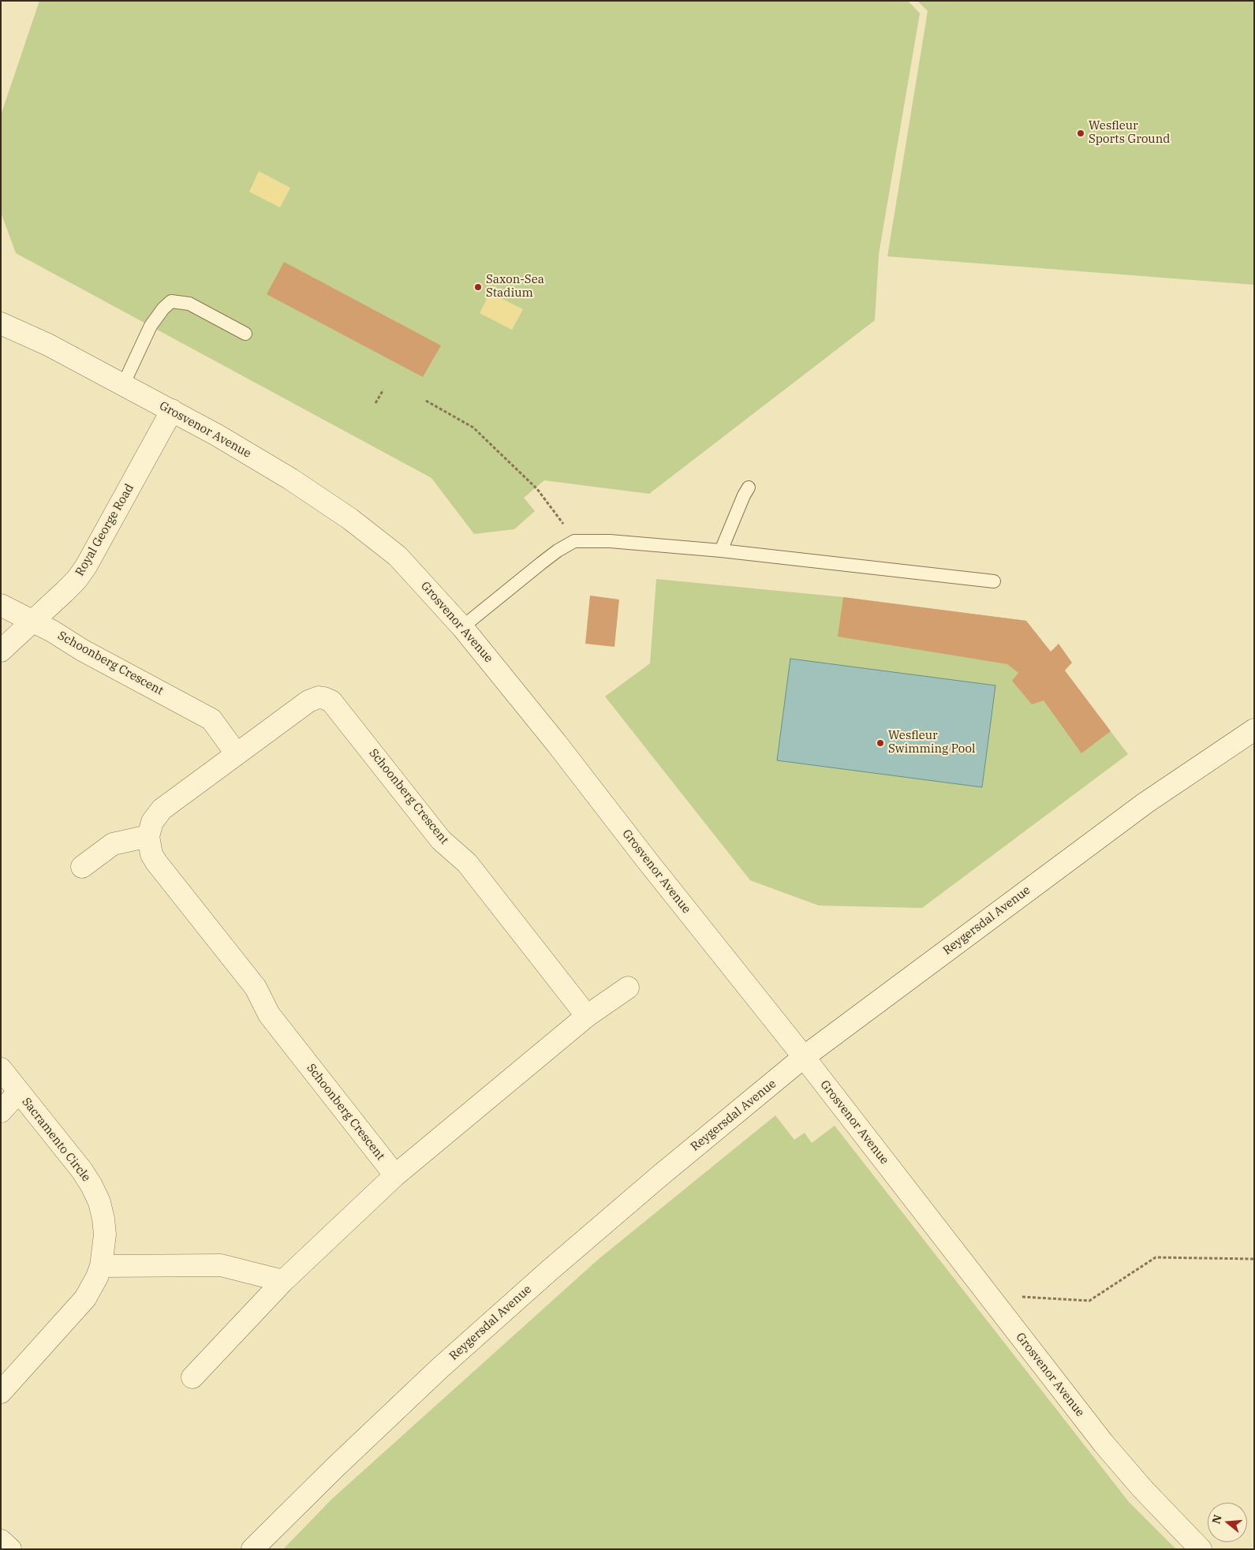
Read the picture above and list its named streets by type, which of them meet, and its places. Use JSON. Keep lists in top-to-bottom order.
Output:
{
  "streets": {
    "street": [
      "Grosvenor Avenue",
      "Royal George Road",
      "Schoonberg Crescent",
      "Reygersdal Avenue",
      "Sacramento Circle"
    ]
  },
  "crossings": [
    ["Grosvenor Avenue", "Royal George Road"],
    ["Grosvenor Avenue", "Reygersdal Avenue"],
    ["Royal George Road", "Schoonberg Crescent"]
  ],
  "places": ["Wesfleur Sports Ground", "Saxon-Sea Stadium", "Wesfleur Swimming Pool"],
  "north": "left"
}
